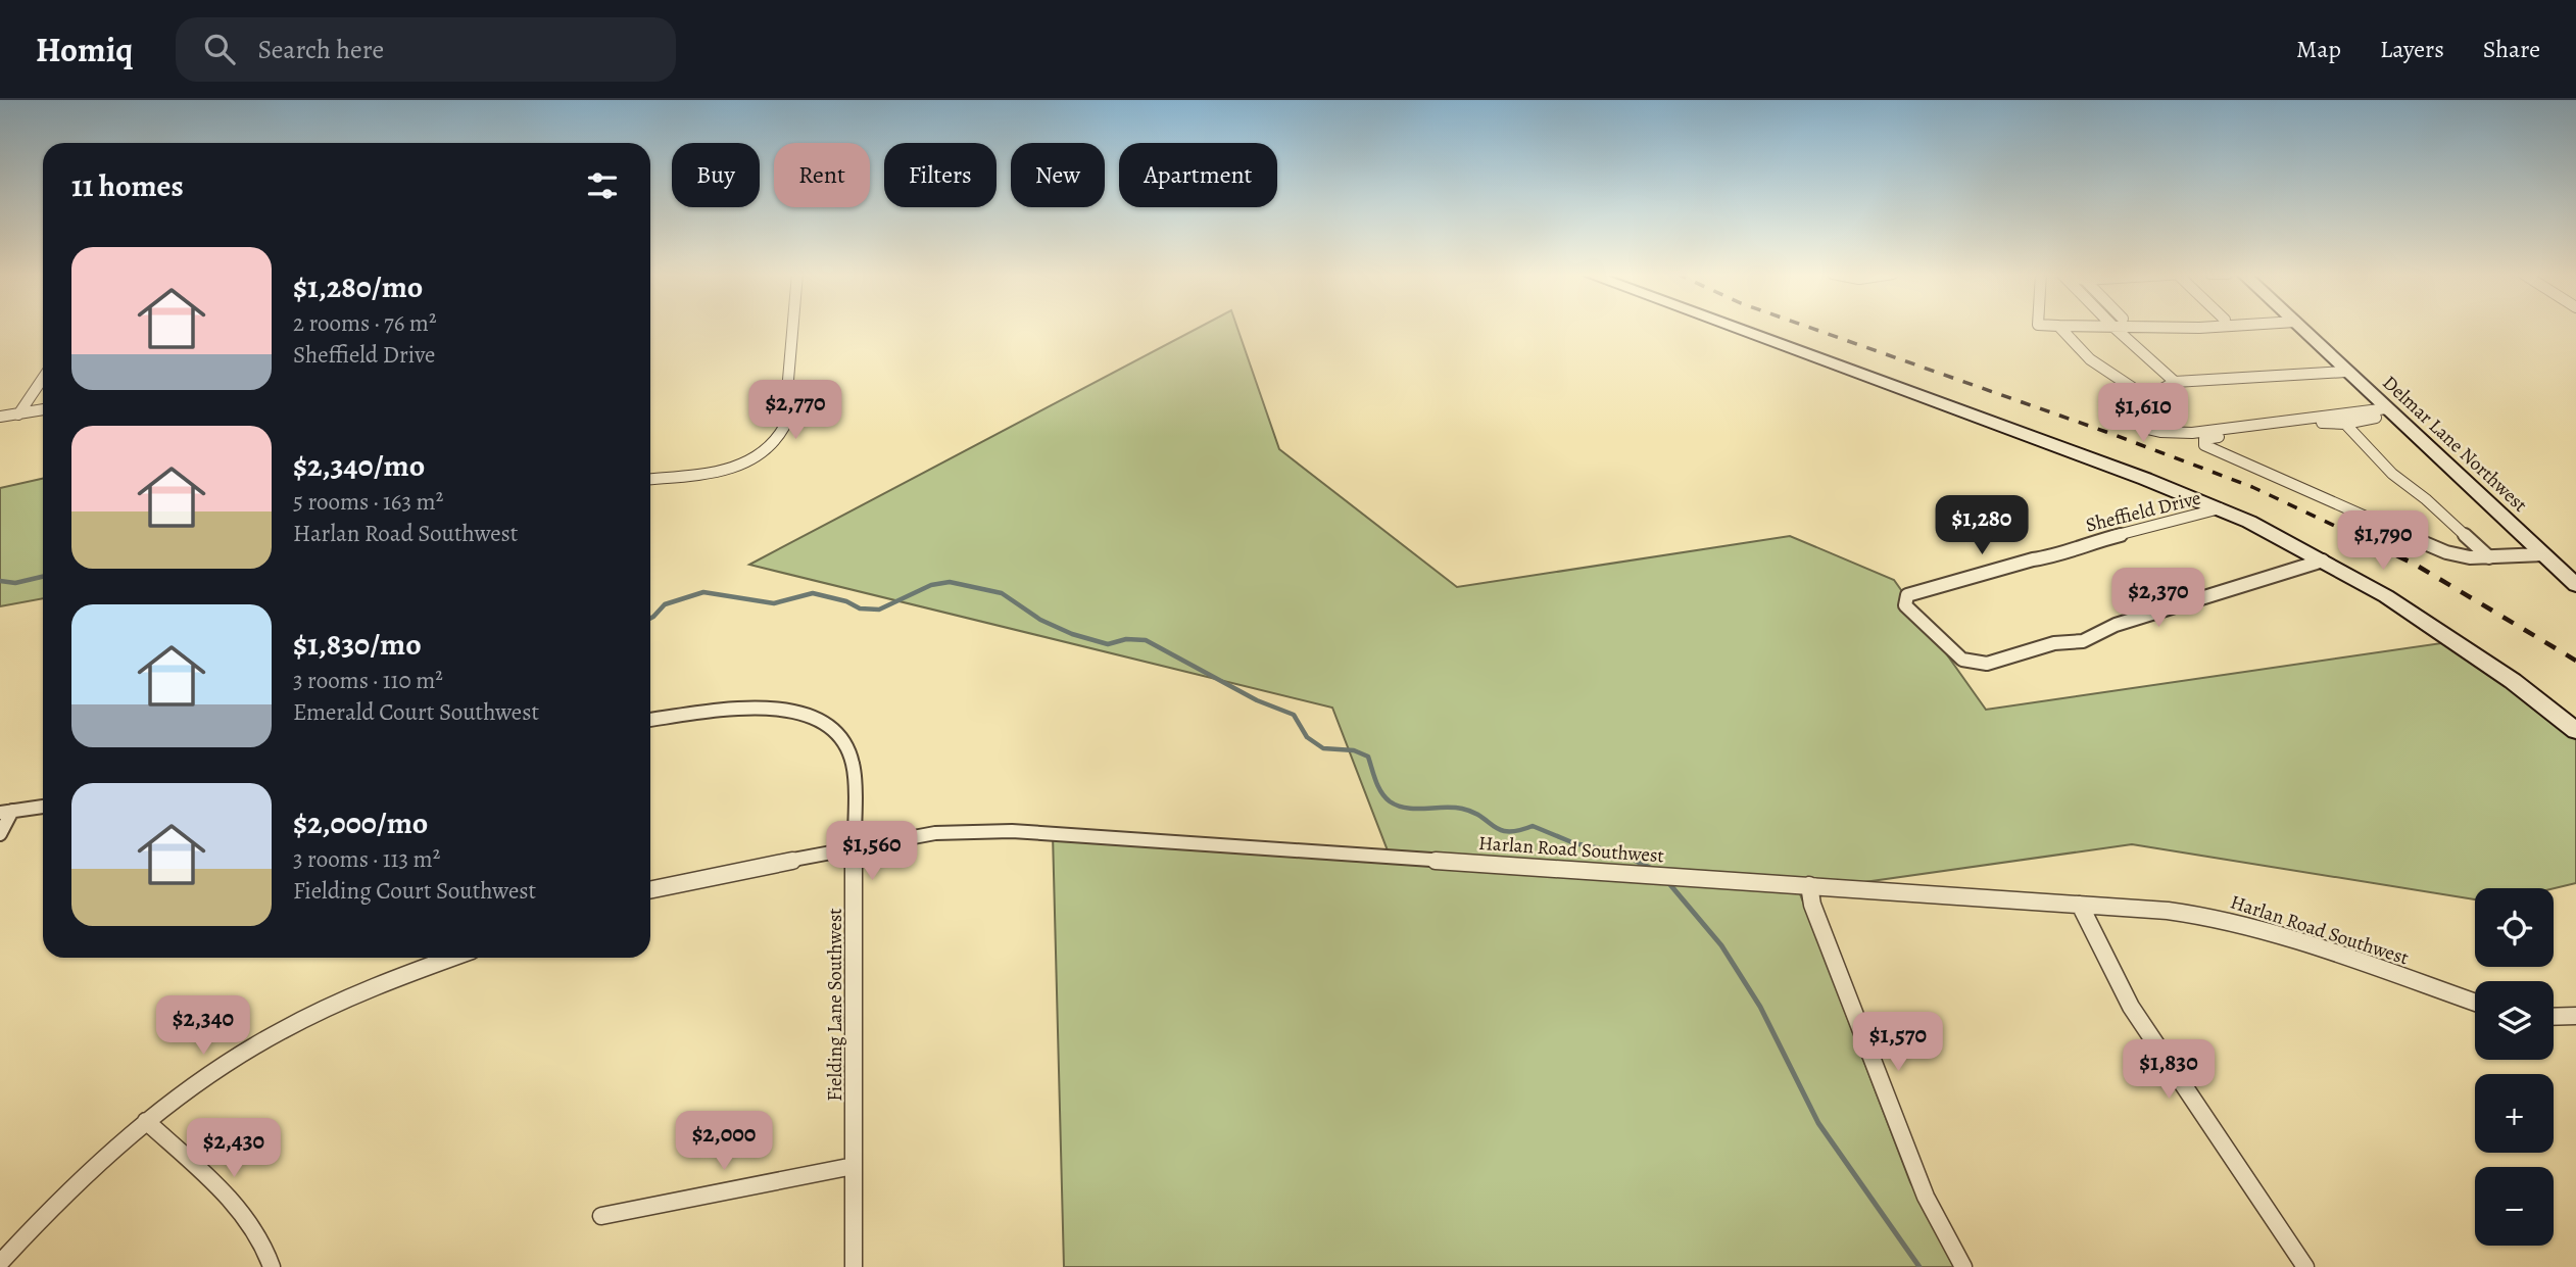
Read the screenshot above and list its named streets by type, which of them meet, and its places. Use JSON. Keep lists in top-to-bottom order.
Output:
{
  "streets": {
    "main road": ["Delmar Lane Northwest"],
    "street": ["Sheffield Drive", "Harlan Road Southwest", "Fielding Lane Southwest"]
  },
  "crossings": [
    ["Harlan Road Southwest", "Fielding Lane Southwest"]
  ],
  "page": {
    "header": "Homiq",
    "search": "Search here",
    "nav": ["Map", "Layers", "Share"],
    "chip": [
      "Buy",
      "Rent",
      "Filters",
      "New",
      "Apartment"
    ],
    "heading": "11 homes",
    "list": [
      {
        "name": "$1,280/mo",
        "note": "2 rooms · 76 m² · Sheffield Drive"
      },
      {
        "name": "$2,340/mo",
        "note": "5 rooms · 163 m² · Harlan Road Southwest"
      },
      {
        "name": "$1,830/mo",
        "note": "3 rooms · 110 m² · Emerald Court Southwest"
      },
      {
        "name": "$2,000/mo",
        "note": "3 rooms · 113 m² · Fielding Court Southwest"
      }
    ],
    "price": [
      "$2,770",
      "$1,610",
      "$1,280",
      "$1,790",
      "$2,370",
      "$1,560",
      "$2,340",
      "$1,570",
      "$1,830",
      "$2,000",
      "$2,430"
    ],
    "map_buttons": ["+", "−"]
  }
}
